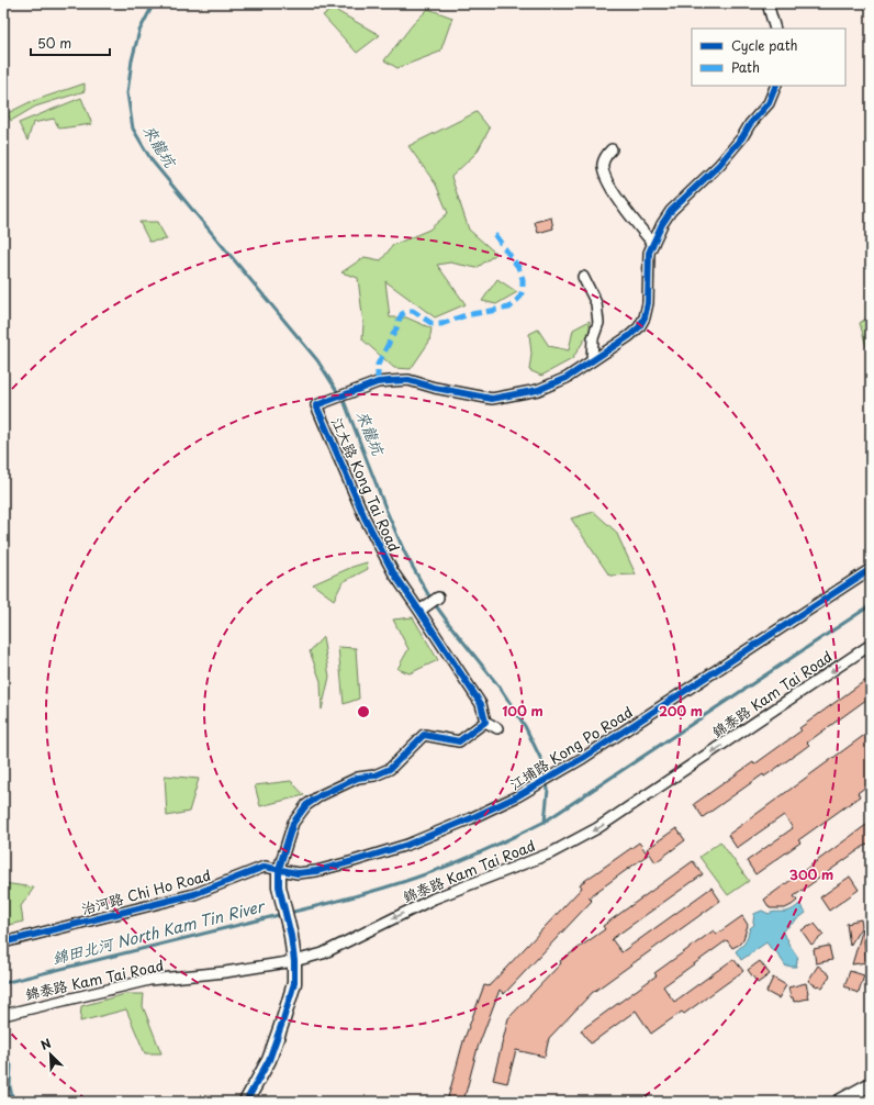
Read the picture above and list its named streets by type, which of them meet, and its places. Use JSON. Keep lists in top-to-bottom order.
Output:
{
  "streets": {
    "street": [
      "江大路 Kong Tai Road",
      "錦泰路 Kam Tai Road",
      "江埔路 Kong Po Road",
      "治河路 Chi Ho Road"
    ]
  },
  "crossings": [
    ["江埔路 Kong Po Road", "治河路 Chi Ho Road"]
  ],
  "one_way": ["錦泰路 Kam Tai Road"],
  "water": ["來龍坑", "錦田北河 North Kam Tin River"],
  "legend": ["Cycle path", "Path"],
  "scale_bar": "50 m",
  "north": "top left",
  "rings": ["100 m", "200 m", "300 m"]
}
